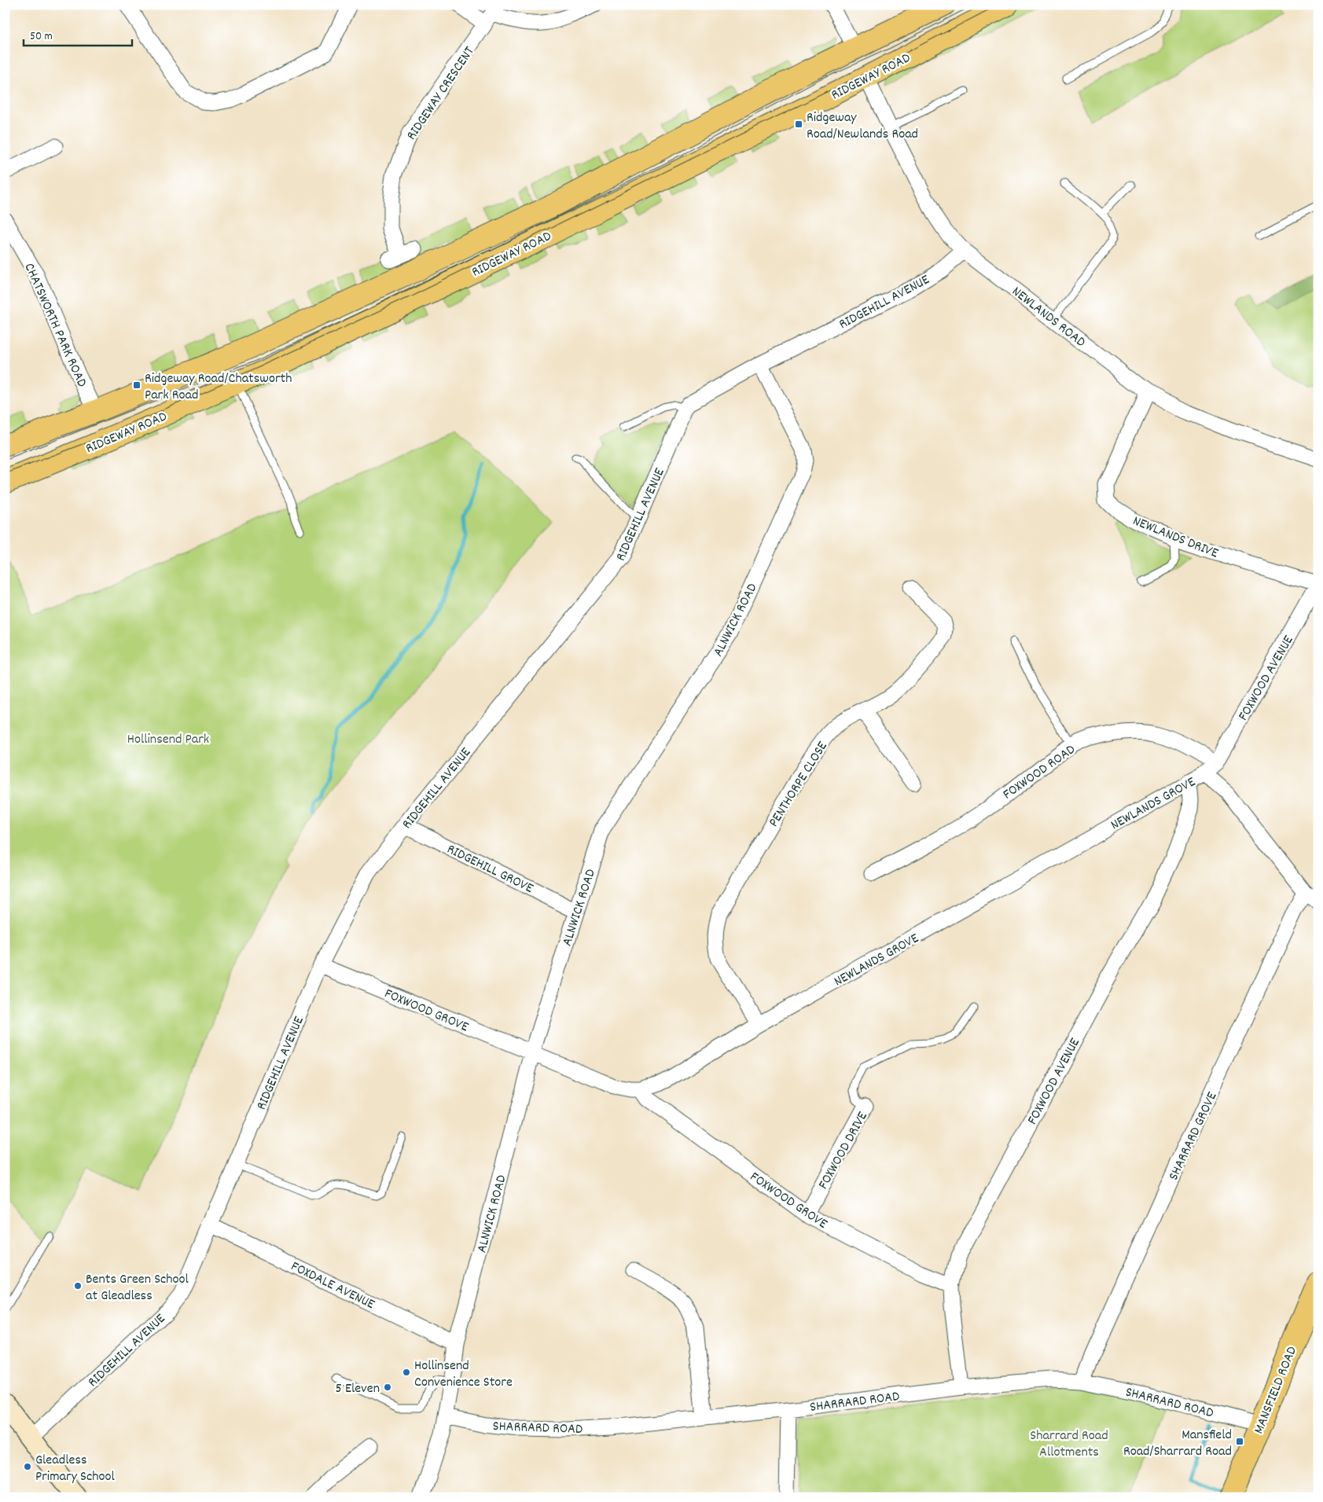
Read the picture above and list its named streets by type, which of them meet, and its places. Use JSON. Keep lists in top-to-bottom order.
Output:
{
  "streets": {
    "main road": ["RIDGEWAY ROAD", "MANSFIELD ROAD"],
    "street": [
      "RIDGEWAY CRESCENT",
      "RIDGEHILL AVENUE",
      "NEWLANDS ROAD",
      "CHATSWORTH PARK ROAD",
      "NEWLANDS DRIVE",
      "ALNWICK ROAD",
      "FOXWOOD AVENUE",
      "FOXWOOD ROAD",
      "PENTHORPE CLOSE",
      "NEWLANDS GROVE",
      "RIDGEHILL GROVE",
      "FOXWOOD GROVE",
      "SHARRARD GROVE",
      "FOXWOOD DRIVE",
      "FOXDALE AVENUE",
      "SHARRARD ROAD"
    ]
  },
  "crossings": [
    ["RIDGEWAY ROAD", "NEWLANDS ROAD"],
    ["RIDGEWAY ROAD", "CHATSWORTH PARK ROAD"],
    ["RIDGEHILL AVENUE", "NEWLANDS ROAD"],
    ["RIDGEHILL AVENUE", "ALNWICK ROAD"],
    ["RIDGEHILL AVENUE", "RIDGEHILL GROVE"],
    ["RIDGEHILL AVENUE", "FOXWOOD GROVE"],
    ["RIDGEHILL AVENUE", "FOXDALE AVENUE"],
    ["NEWLANDS ROAD", "NEWLANDS DRIVE"],
    ["NEWLANDS DRIVE", "FOXWOOD AVENUE"],
    ["ALNWICK ROAD", "NEWLANDS GROVE"],
    ["ALNWICK ROAD", "RIDGEHILL GROVE"],
    ["ALNWICK ROAD", "FOXWOOD GROVE"],
    ["ALNWICK ROAD", "FOXDALE AVENUE"],
    ["ALNWICK ROAD", "SHARRARD ROAD"],
    ["FOXWOOD AVENUE", "FOXWOOD ROAD"],
    ["FOXWOOD AVENUE", "NEWLANDS GROVE"],
    ["FOXWOOD AVENUE", "FOXWOOD GROVE"],
    ["FOXWOOD AVENUE", "SHARRARD ROAD"],
    ["FOXWOOD ROAD", "NEWLANDS GROVE"],
    ["FOXWOOD ROAD", "SHARRARD GROVE"],
    ["PENTHORPE CLOSE", "NEWLANDS GROVE"],
    ["NEWLANDS GROVE", "FOXWOOD GROVE"],
    ["FOXWOOD GROVE", "FOXWOOD DRIVE"],
    ["SHARRARD GROVE", "SHARRARD ROAD"],
    ["MANSFIELD ROAD", "SHARRARD ROAD"]
  ],
  "parks": ["Hollinsend Park", "Sharrard Road Allotments"],
  "places": {
    "transit": ["Ridgeway Road/Newlands Road", "Ridgeway Road/Chatsworth Park Road", "Mansfield Road/Sharrard Road"],
    "other": [
      "Bents Green School at Gleadless",
      "Hollinsend Convenience Store",
      "5 Eleven",
      "Gleadless Primary School"
    ]
  },
  "scale_bar": "50 m"
}
